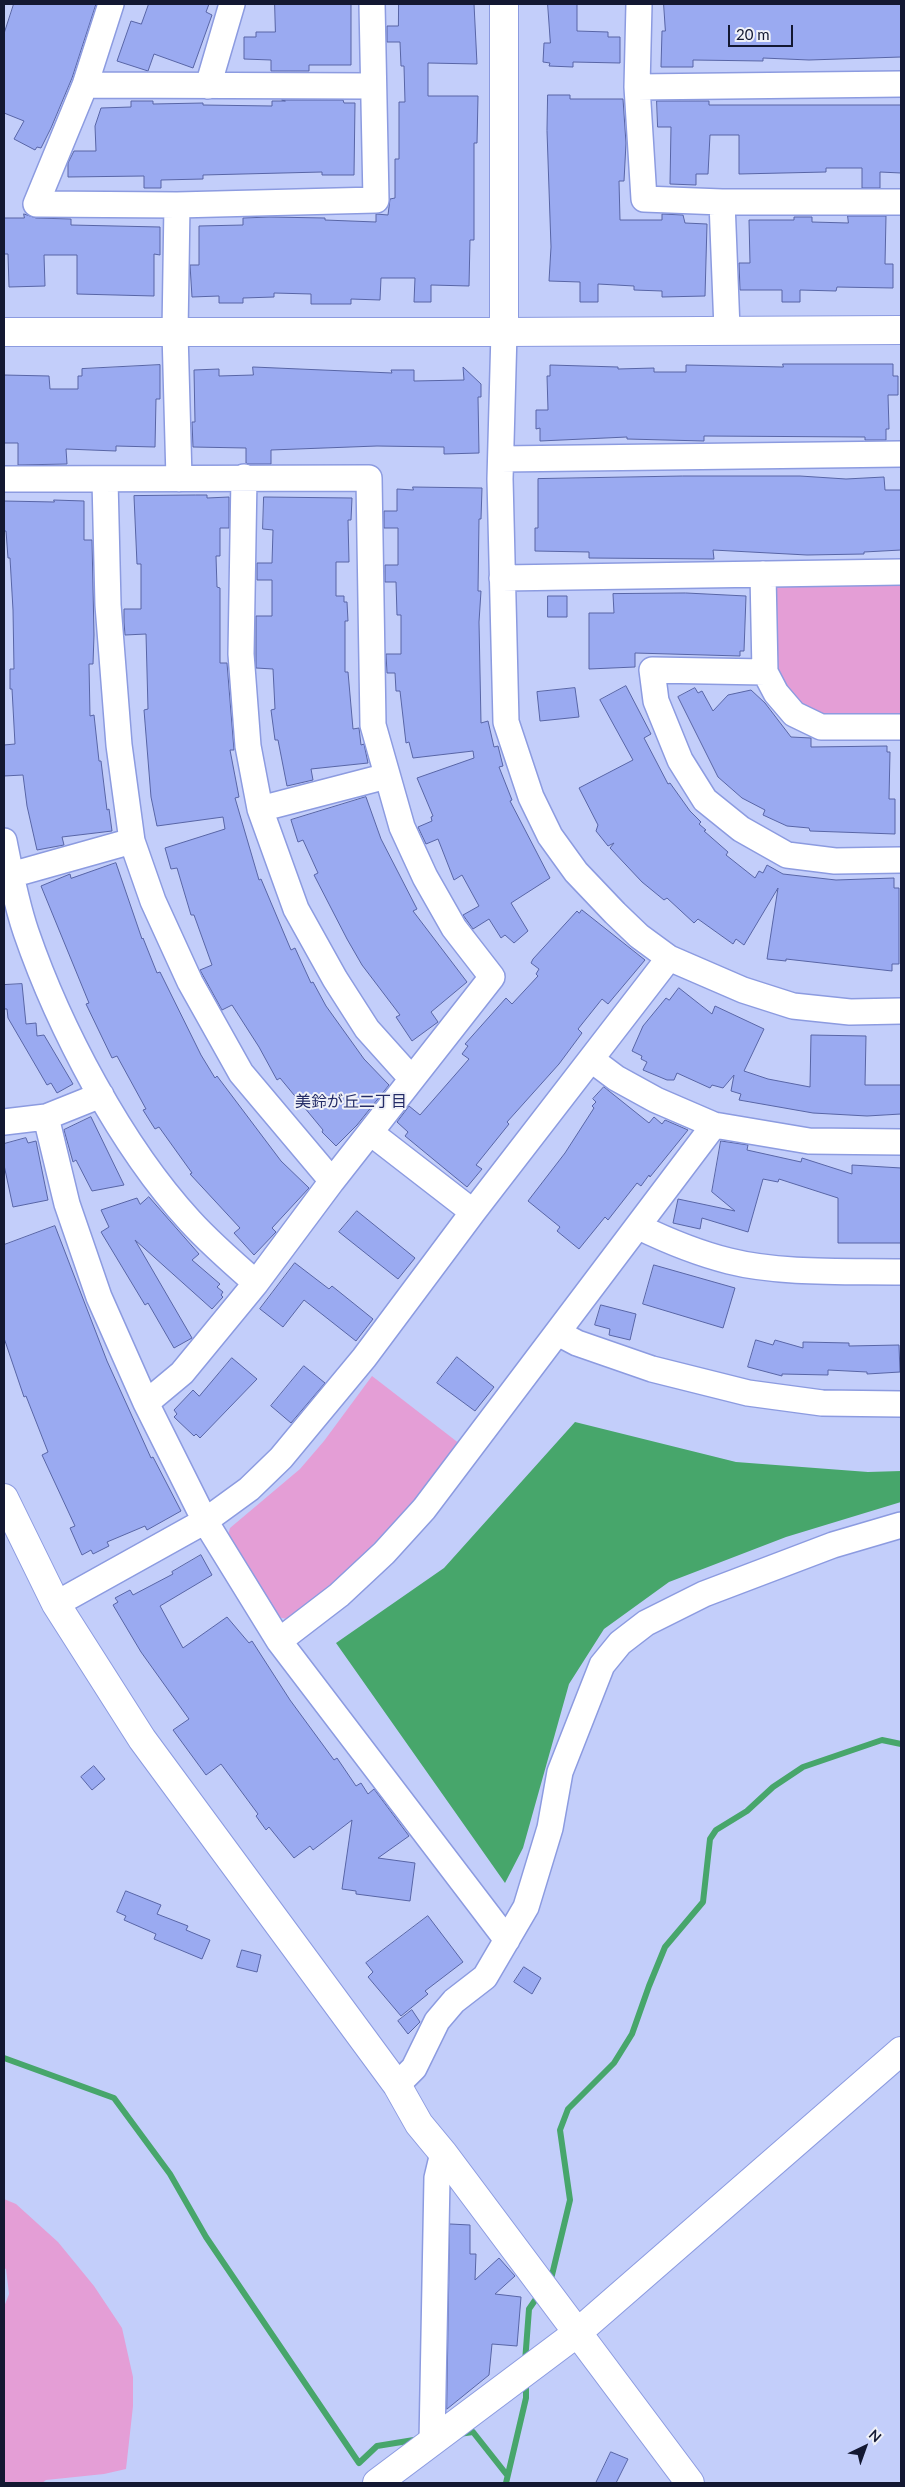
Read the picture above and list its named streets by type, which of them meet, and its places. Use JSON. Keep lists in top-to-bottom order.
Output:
{
  "districts": ["美鈴が丘二丁目"],
  "scale_bar": "20 m",
  "north": "top right"
}
